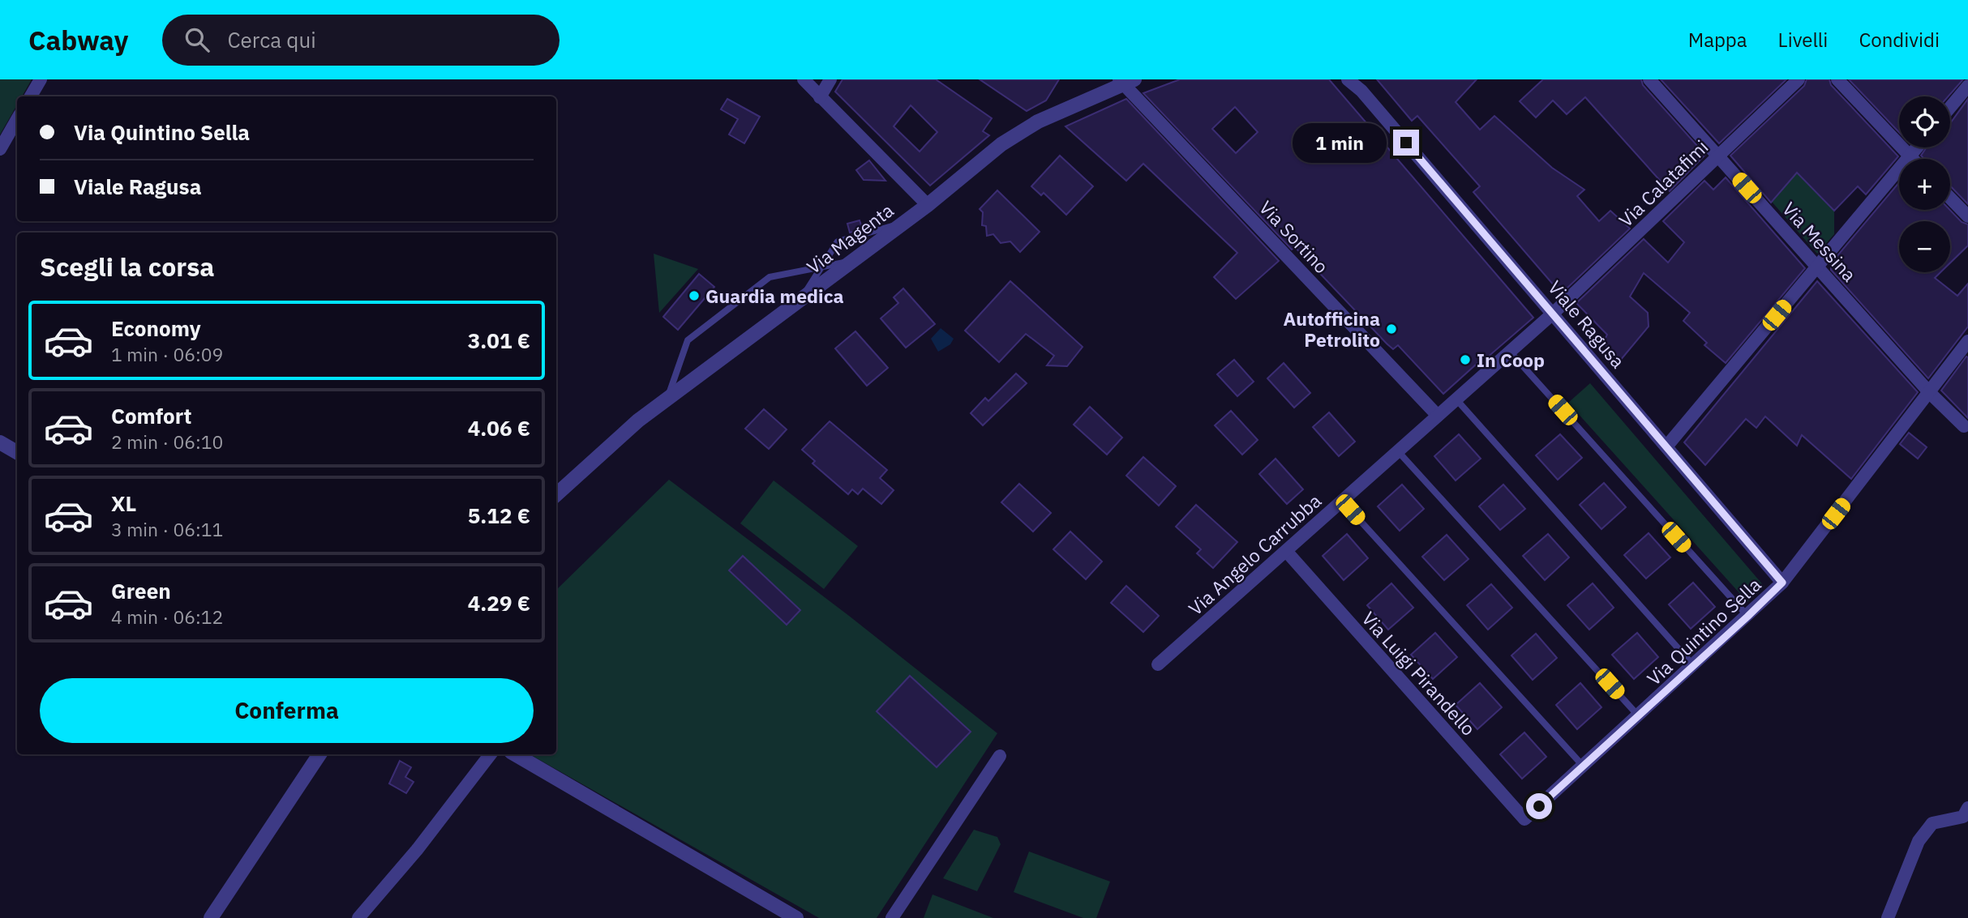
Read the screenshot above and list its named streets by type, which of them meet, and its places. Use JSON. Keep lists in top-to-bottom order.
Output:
{
  "streets": {
    "street": [
      "Via Calatafimi",
      "Via Sortino",
      "Via Magenta",
      "Via Messina",
      "Viale Ragusa",
      "Via Angelo Carrubba",
      "Via Quintino Sella",
      "Via Luigi Pirandello"
    ]
  },
  "crossings": [
    ["Via Calatafimi", "Via Messina"],
    ["Via Calatafimi", "Viale Ragusa"],
    ["Via Calatafimi", "Via Angelo Carrubba"],
    ["Via Sortino", "Via Magenta"],
    ["Via Sortino", "Via Angelo Carrubba"],
    ["Via Messina", "Via Quintino Sella"],
    ["Viale Ragusa", "Via Angelo Carrubba"],
    ["Viale Ragusa", "Via Quintino Sella"],
    ["Via Angelo Carrubba", "Via Luigi Pirandello"],
    ["Via Quintino Sella", "Via Luigi Pirandello"]
  ],
  "places": ["Guardia medica", "Autofficina Petrolito", "In Coop"],
  "page": {
    "header": "Cabway",
    "search": "Cerca qui",
    "nav": ["Mappa", "Livelli", "Condividi"],
    "map_buttons": ["+", "−"],
    "banner": ["Via Quintino Sella", "Viale Ragusa"],
    "bubble": "1 min",
    "heading": "Scegli la corsa",
    "list": [
      {
        "name": "Economy",
        "note": "1 min · 06:09",
        "value": "3.01 €"
      },
      {
        "name": "Comfort",
        "note": "2 min · 06:10",
        "value": "4.06 €"
      },
      {
        "name": "XL",
        "note": "3 min · 06:11",
        "value": "5.12 €"
      },
      {
        "name": "Green",
        "note": "4 min · 06:12",
        "value": "4.29 €"
      }
    ],
    "buttons": "Conferma"
  }
}
